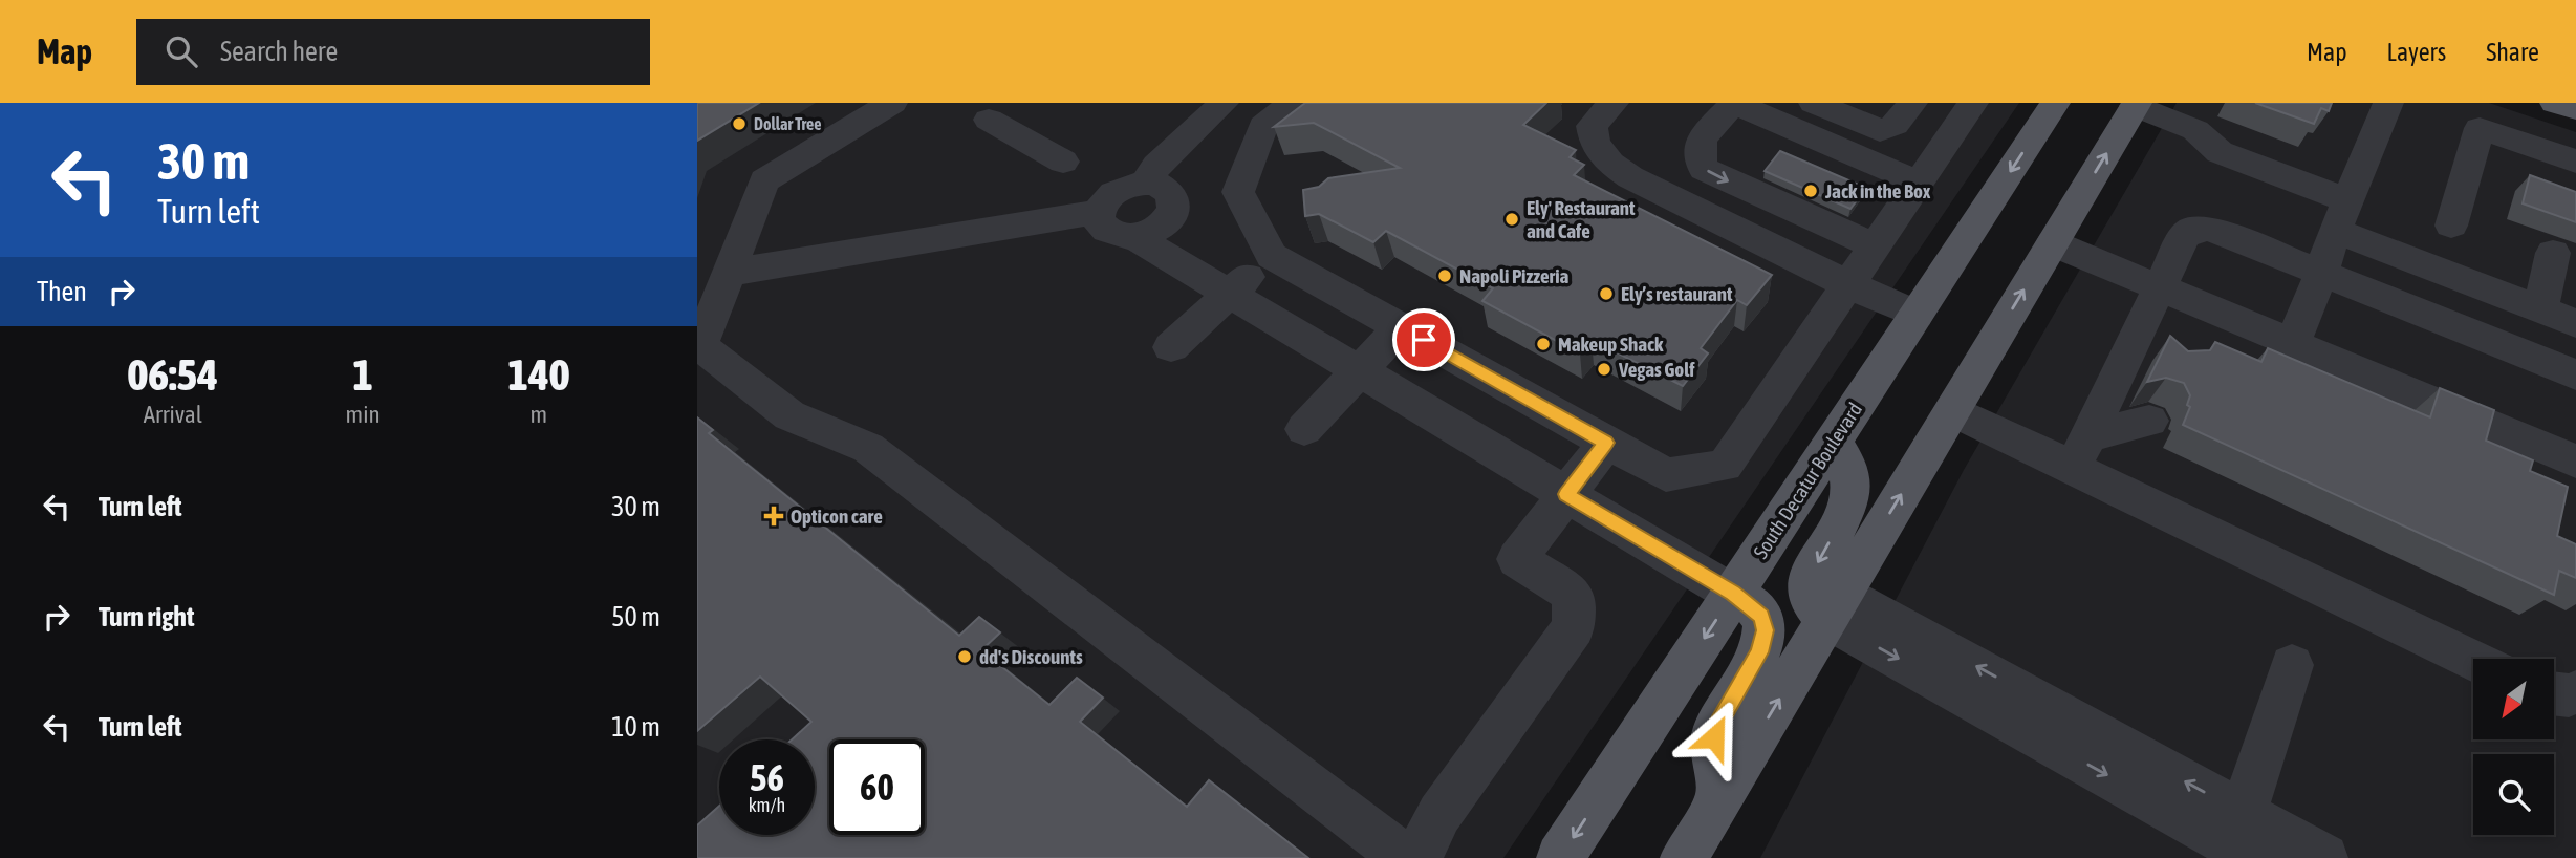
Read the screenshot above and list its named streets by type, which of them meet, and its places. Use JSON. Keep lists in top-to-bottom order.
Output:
{
  "streets": {
    "main road": ["South Decatur Boulevard"]
  },
  "places": {
    "other": [
      "Dollar Tree",
      "Jack in the Box",
      "Ely' Restaurant and Cafe",
      "Napoli Pizzeria",
      "Ely’s restaurant",
      "Makeup Shack",
      "Vegas Golf",
      "dd's Discounts"
    ],
    "health": ["Opticon care"]
  },
  "north": "bottom left",
  "page": {
    "header": "Map",
    "search": "Search here",
    "nav": ["Map", "Layers", "Share"],
    "turn": ["30 m", "Turn left"],
    "then": "Then",
    "eta": [
      "06:54",
      "Arrival",
      "1",
      "min",
      "140",
      "m"
    ],
    "list": [
      {
        "name": "Turn left",
        "value": "30 m"
      },
      {
        "name": "Turn right",
        "value": "50 m"
      },
      {
        "name": "Turn left",
        "value": "10 m"
      }
    ],
    "speed": "56 km/h",
    "limit": "60"
  }
}
